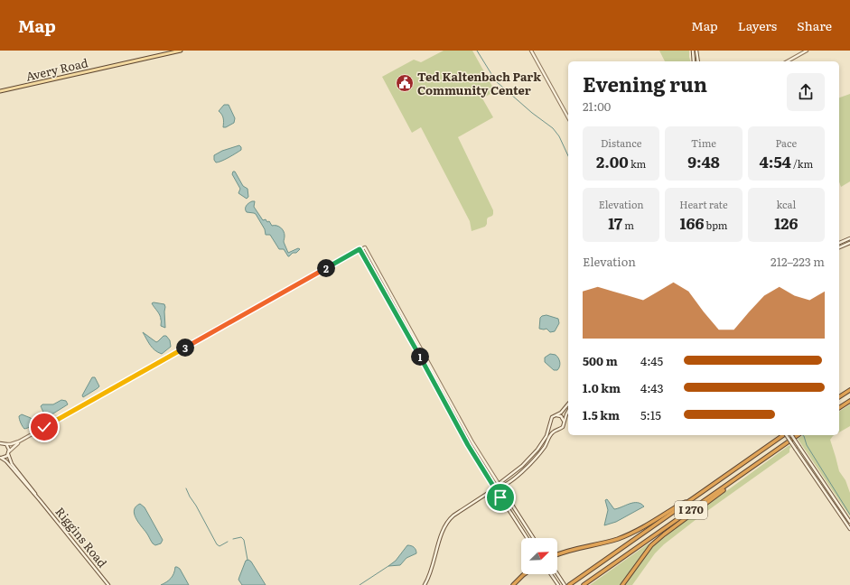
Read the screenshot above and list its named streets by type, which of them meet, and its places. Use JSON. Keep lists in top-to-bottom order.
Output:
{
  "streets": {
    "highway": ["I 270"],
    "main road": ["Avery Road", "Riggins Road"]
  },
  "places": {
    "public building": ["Ted Kaltenbach Park Community Center"]
  },
  "north": "top right",
  "page": {
    "header": "Map",
    "nav": ["Map", "Layers", "Share"],
    "heading": ["Evening run", "21:00"],
    "stats": [
      ["Distance", "2.00 km"],
      ["Time", "9:48"],
      ["Pace", "4:54 /km"],
      ["Elevation", "17 m"],
      ["Heart rate", "166 bpm"],
      ["kcal", "126"]
    ],
    "chart": ["Elevation", "212–223 m"],
    "pins": ["2", "3", "1"],
    "list": [
      {
        "name": "500 m",
        "note": "4:45"
      },
      {
        "name": "1.0 km",
        "note": "4:43"
      },
      {
        "name": "1.5 km",
        "note": "5:15"
      }
    ]
  }
}
